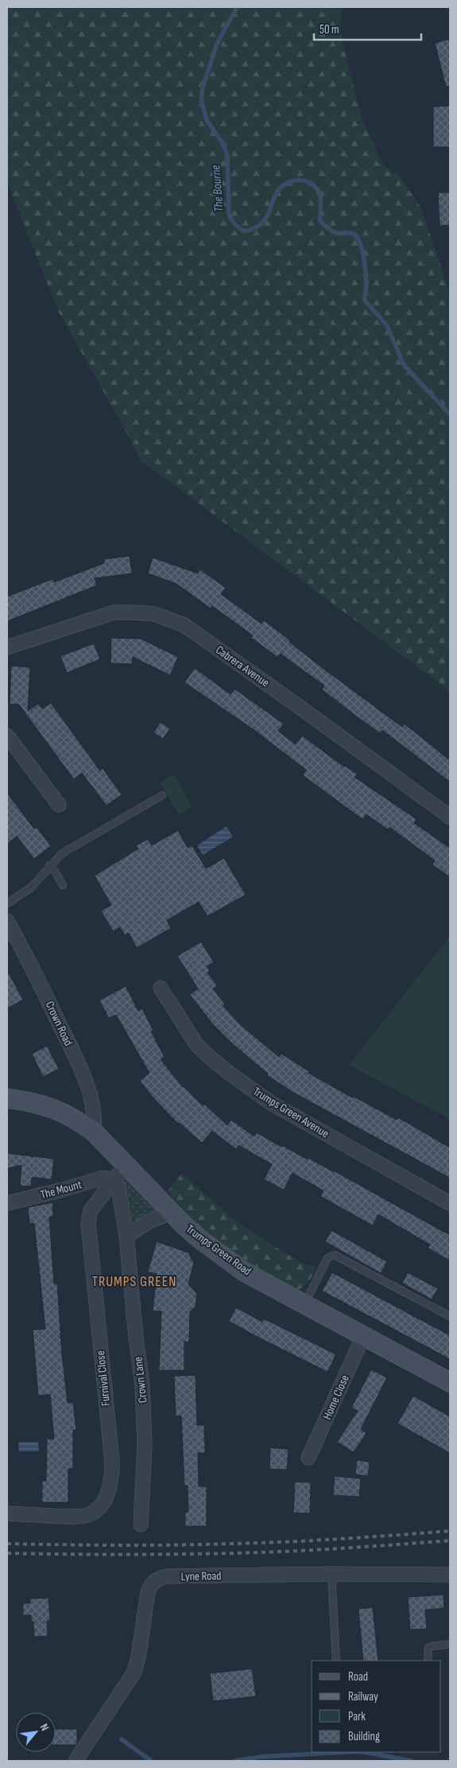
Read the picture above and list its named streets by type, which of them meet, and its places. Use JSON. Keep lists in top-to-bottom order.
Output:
{
  "streets": {
    "street": [
      "Cabrera Avenue",
      "Crown Road",
      "Trumps Green Avenue",
      "The Mount",
      "Trumps Green Road",
      "Furnival Close",
      "Crown Lane",
      "Home Close",
      "Lyne Road"
    ]
  },
  "crossings": [
    ["Crown Road", "Trumps Green Road"],
    ["The Mount", "Furnival Close"],
    ["The Mount", "Crown Lane"],
    ["Trumps Green Road", "Furnival Close"],
    ["Trumps Green Road", "Home Close"],
    ["Furnival Close", "Crown Lane"]
  ],
  "districts": ["TRUMPS GREEN"],
  "water": ["The Bourne"],
  "legend": [
    "Road",
    "Railway",
    "Park",
    "Building"
  ],
  "scale_bar": "50 m",
  "north": "top right"
}
